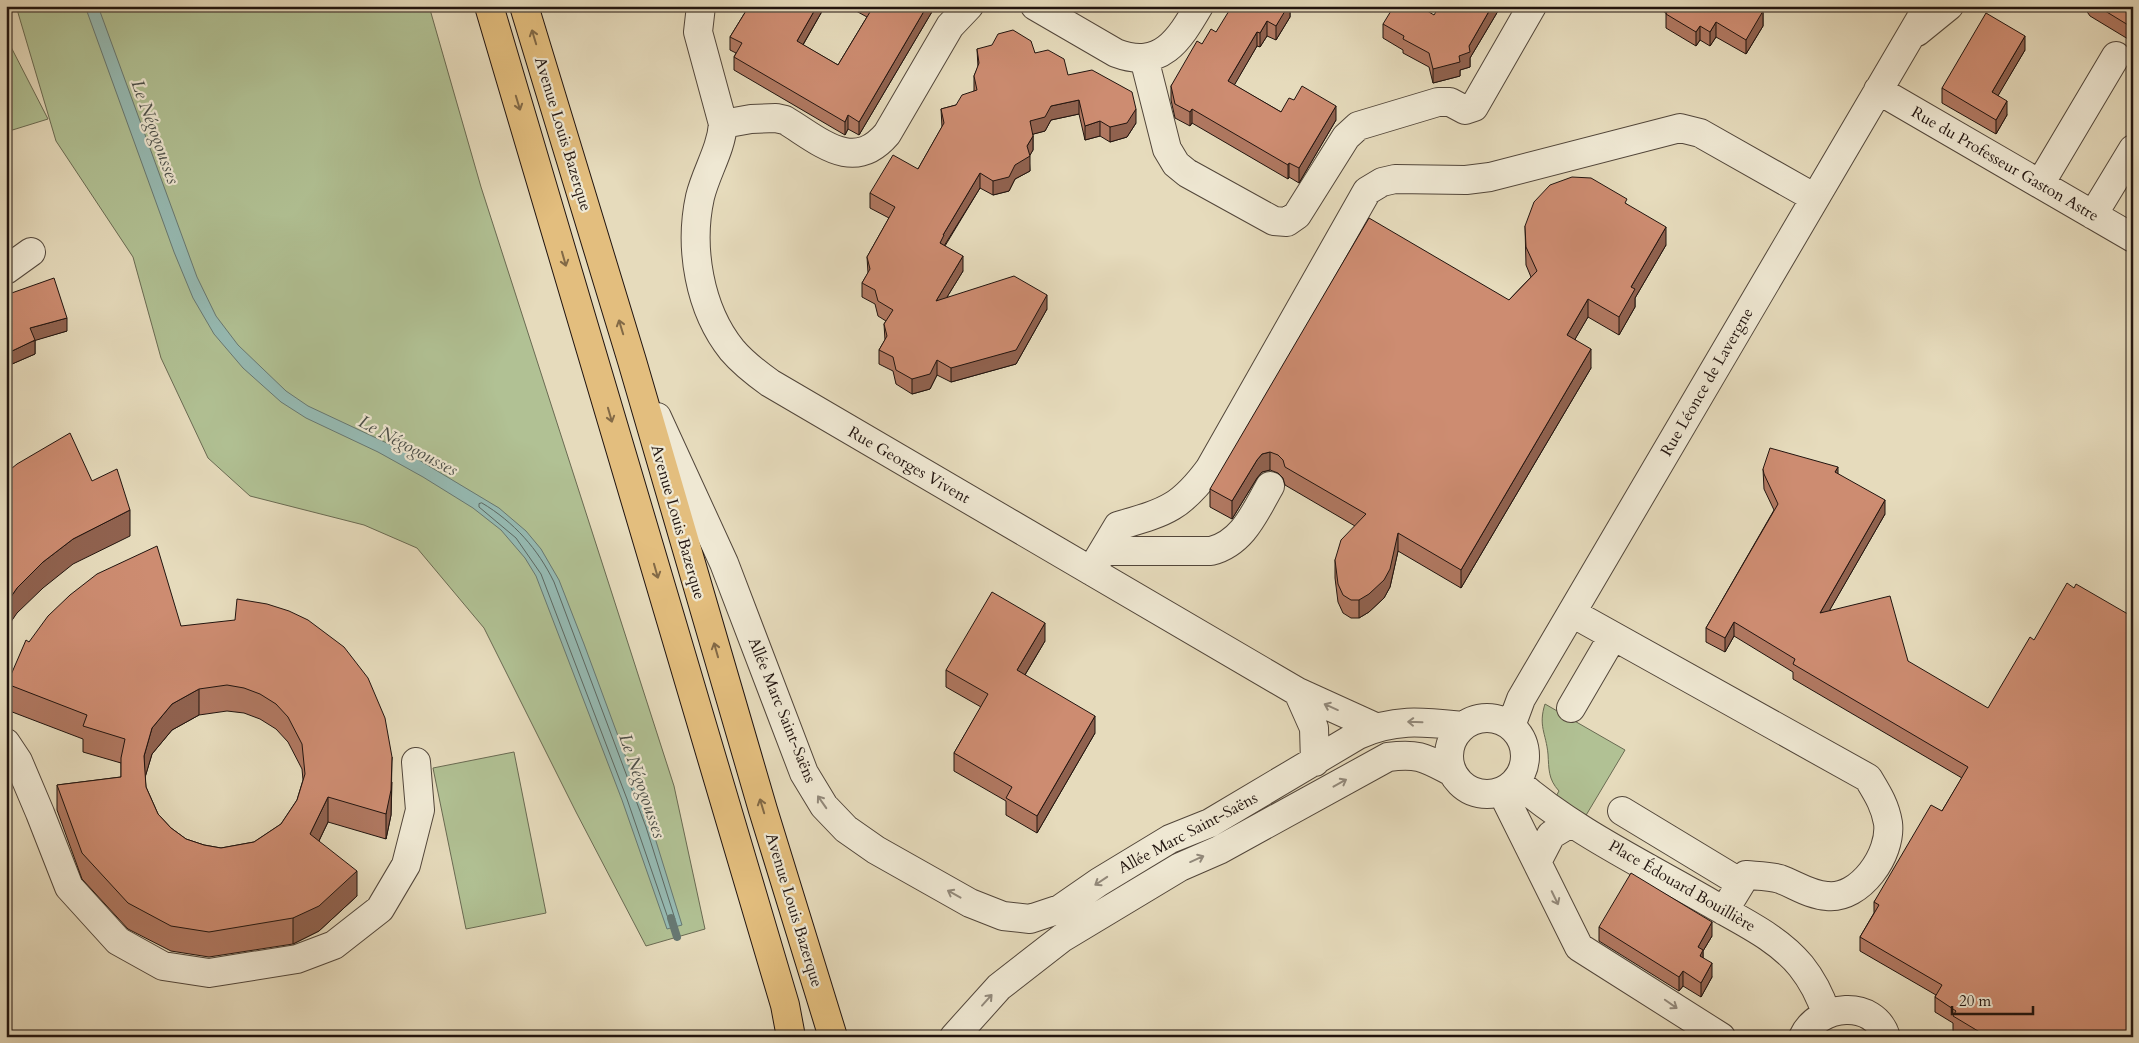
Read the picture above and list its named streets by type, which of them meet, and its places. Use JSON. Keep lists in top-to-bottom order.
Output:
{
  "streets": {
    "main road": ["Avenue Louis Bazerque"],
    "street": [
      "Rue du Professeur Gaston Astre",
      "Rue Léonce de Lavergne",
      "Rue Georges Vivent",
      "Allée Marc Saint-Saëns",
      "Place Édouard Bouillière"
    ]
  },
  "crossings": [
    ["Avenue Louis Bazerque", "Allée Marc Saint-Saëns"],
    ["Rue du Professeur Gaston Astre", "Rue Léonce de Lavergne"],
    ["Rue Léonce de Lavergne", "Allée Marc Saint-Saëns"],
    ["Rue Léonce de Lavergne", "Place Édouard Bouillière"],
    ["Rue Georges Vivent", "Allée Marc Saint-Saëns"],
    ["Allée Marc Saint-Saëns", "Place Édouard Bouillière"]
  ],
  "water": ["Le Négogousses"],
  "scale_bar": "20 m"
}
